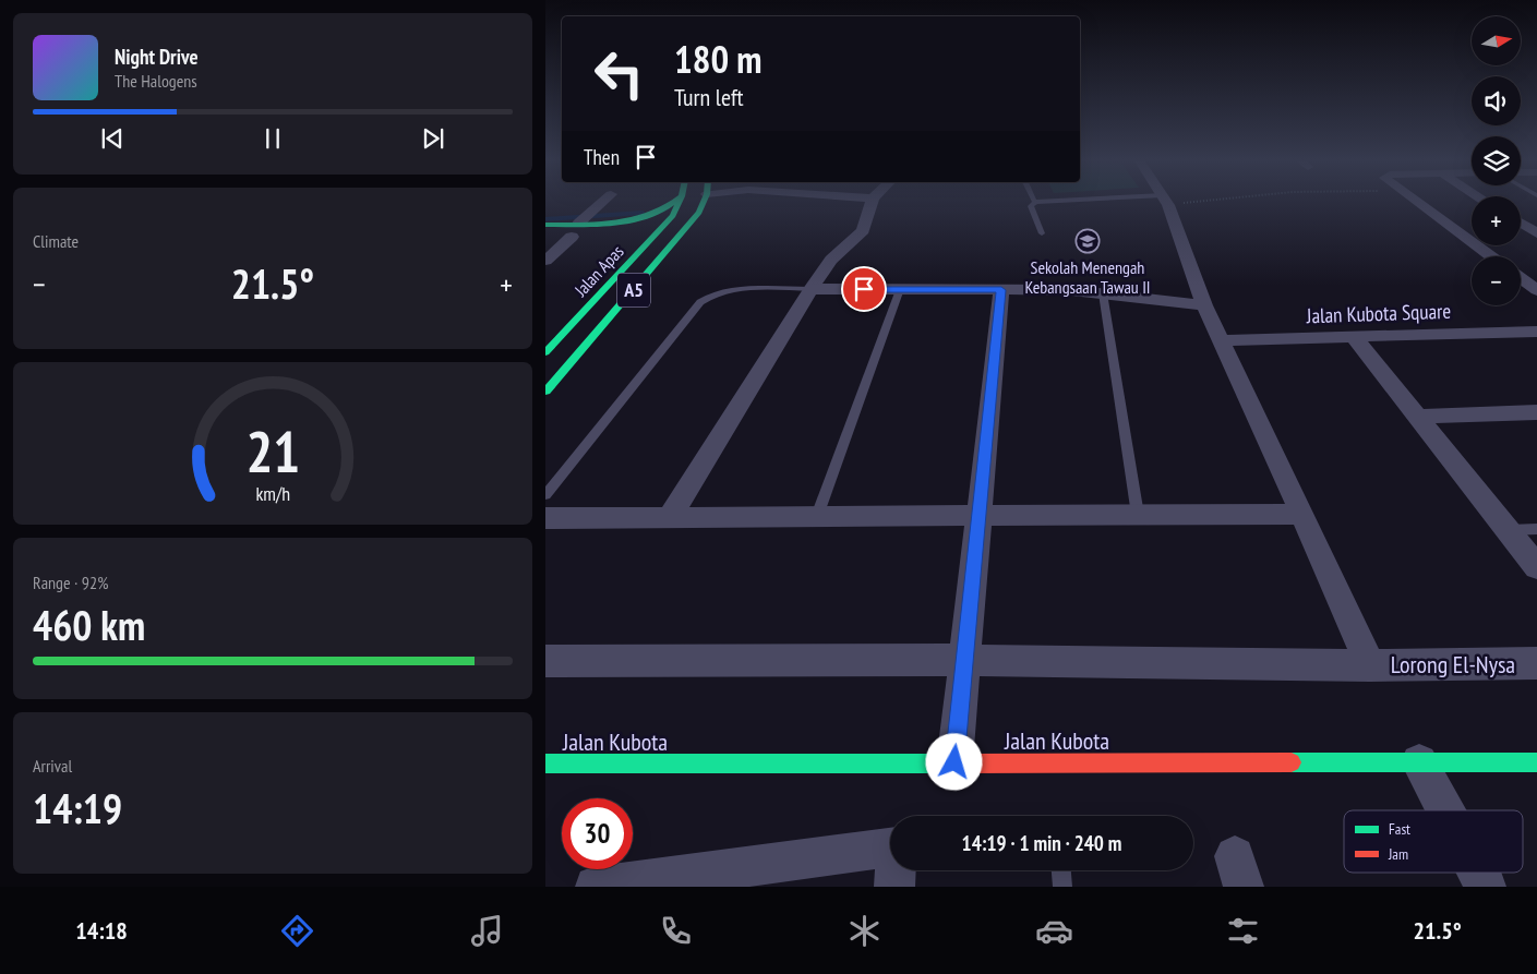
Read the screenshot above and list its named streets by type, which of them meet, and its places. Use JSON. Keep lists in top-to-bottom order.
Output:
{
  "streets": {
    "main road": ["Jalan Apas", "A5", "Jalan Kubota"],
    "street": ["Jalan Kubota Square", "Lorong El-Nysa"]
  },
  "places": {
    "school or university": ["Sekolah Menengah Kebangsaan Tawau II"]
  },
  "legend": ["Fast", "Jam"],
  "north": "right",
  "page": {
    "map_buttons": ["+", "−"],
    "turn": ["180 m", "Turn left"],
    "song": ["Night Drive", "The Halogens"],
    "then": "Then",
    "tile": [
      "Climate",
      ["Range · 92%", "460 km"],
      ["Arrival", "14:19"]
    ],
    "heat": ["−", "21.5°", "+"],
    "limit": "30",
    "trip": "14:19 · 1 min · 240 m",
    "tabs": ["14:18", "21.5°"],
    "gauge": ["21", "km/h"]
  }
}
